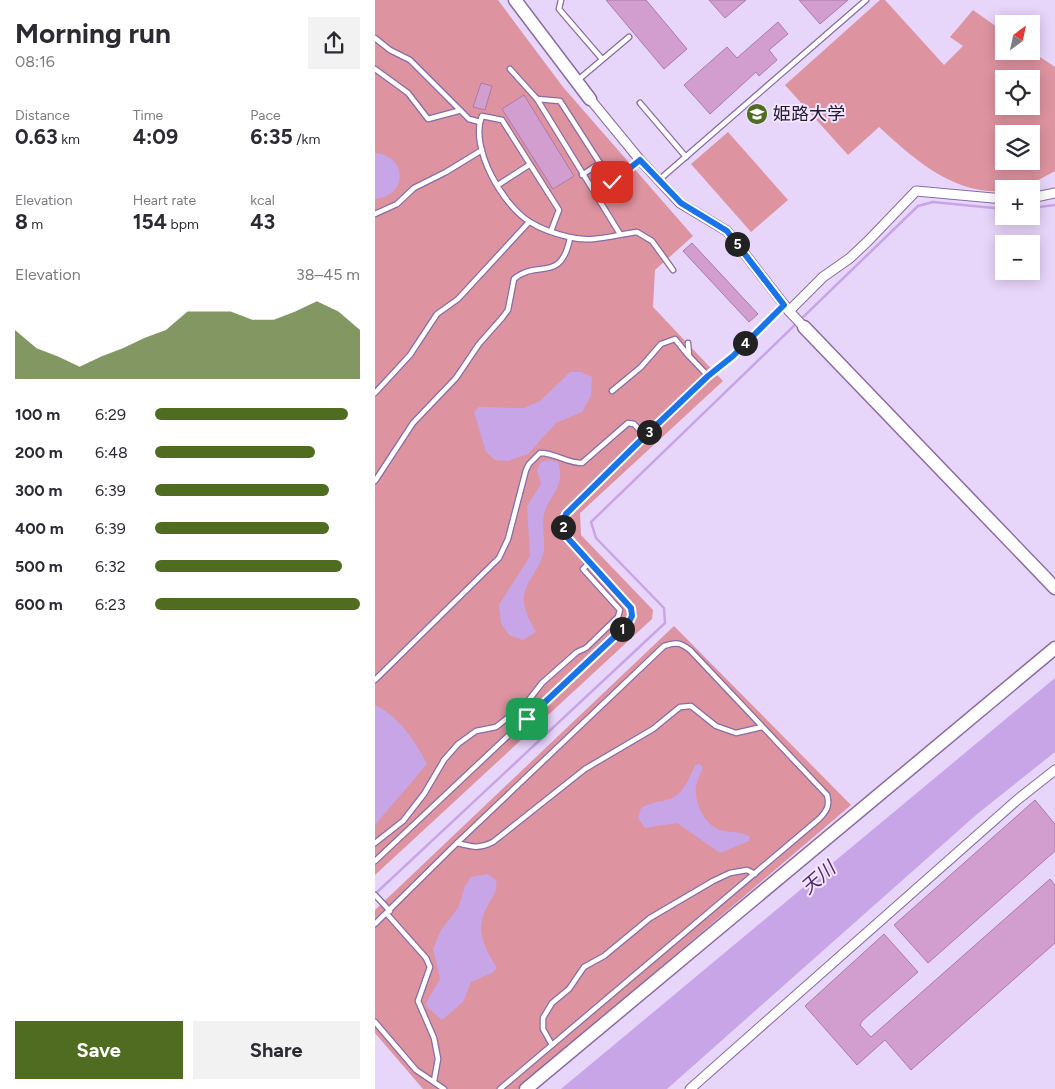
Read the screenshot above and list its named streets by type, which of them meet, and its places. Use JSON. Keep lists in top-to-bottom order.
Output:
{
  "water": ["天川"],
  "places": {
    "school or university": ["姫路大学"]
  },
  "north": "top right",
  "page": {
    "heading": ["Morning run", "08:16"],
    "map_buttons": ["+", "−"],
    "stats": [
      ["Distance", "0.63 km"],
      ["Time", "4:09"],
      ["Pace", "6:35 /km"],
      ["Elevation", "8 m"],
      ["Heart rate", "154 bpm"],
      ["kcal", "43"]
    ],
    "pins": [
      "5",
      "4",
      "3",
      "2",
      "1"
    ],
    "chart": ["Elevation", "38–45 m"],
    "list": [
      {
        "name": "100 m",
        "note": "6:29"
      },
      {
        "name": "200 m",
        "note": "6:48"
      },
      {
        "name": "300 m",
        "note": "6:39"
      },
      {
        "name": "400 m",
        "note": "6:39"
      },
      {
        "name": "500 m",
        "note": "6:32"
      },
      {
        "name": "600 m",
        "note": "6:23"
      }
    ],
    "buttons": ["Save", "Share"]
  }
}
